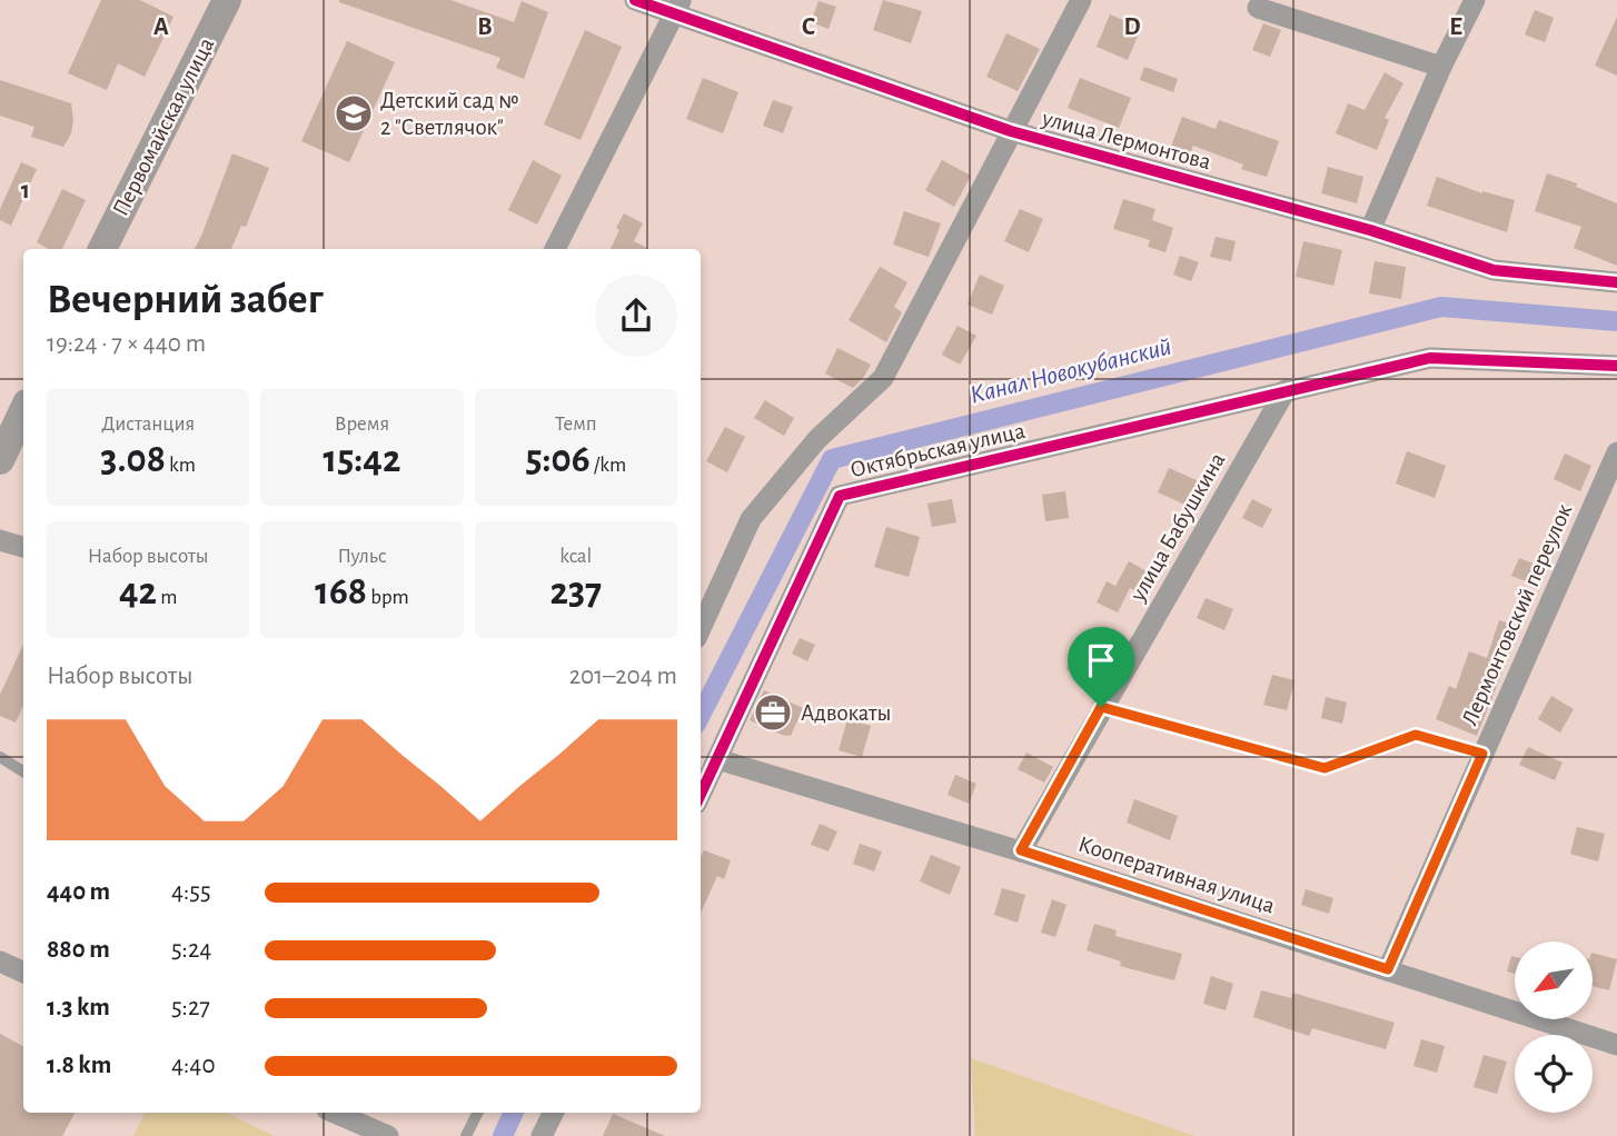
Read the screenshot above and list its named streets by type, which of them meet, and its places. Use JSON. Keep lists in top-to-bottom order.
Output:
{
  "streets": {
    "main road": ["Первомайская улица"],
    "street": [
      "улица Лермонтова",
      "Октябрьская улица",
      "улица Бабушкина",
      "Лермонтовский переулок",
      "Кооперативная улица"
    ]
  },
  "crossings": [
    ["улица Лермонтова", "Октябрьская улица"],
    ["Октябрьская улица", "улица Бабушкина"],
    ["Октябрьская улица", "Кооперативная улица"],
    ["улица Бабушкина", "Кооперативная улица"],
    ["Лермонтовский переулок", "Кооперативная улица"]
  ],
  "water": ["Канал Новокубанский"],
  "places": {
    "school or university": ["Детский сад № 2 \"Светлячок\""],
    "office": ["Адвокаты"]
  },
  "north": "bottom left",
  "page": {
    "heading": ["Вечерний забег", "19:24 · 7 × 440 m"],
    "stats": [
      ["Дистанция", "3.08 km"],
      ["Время", "15:42"],
      ["Темп", "5:06 /km"],
      ["Набор высоты", "42 m"],
      ["Пульс", "168 bpm"],
      ["kcal", "237"]
    ],
    "chart": ["Набор высоты", "201–204 m"],
    "list": [
      {
        "name": "440 m",
        "note": "4:55"
      },
      {
        "name": "880 m",
        "note": "5:24"
      },
      {
        "name": "1.3 km",
        "note": "5:27"
      },
      {
        "name": "1.8 km",
        "note": "4:40"
      }
    ]
  },
  "grid": {
    "columns": [
      "A",
      "B",
      "C",
      "D",
      "E"
    ],
    "rows": ["1"]
  }
}
